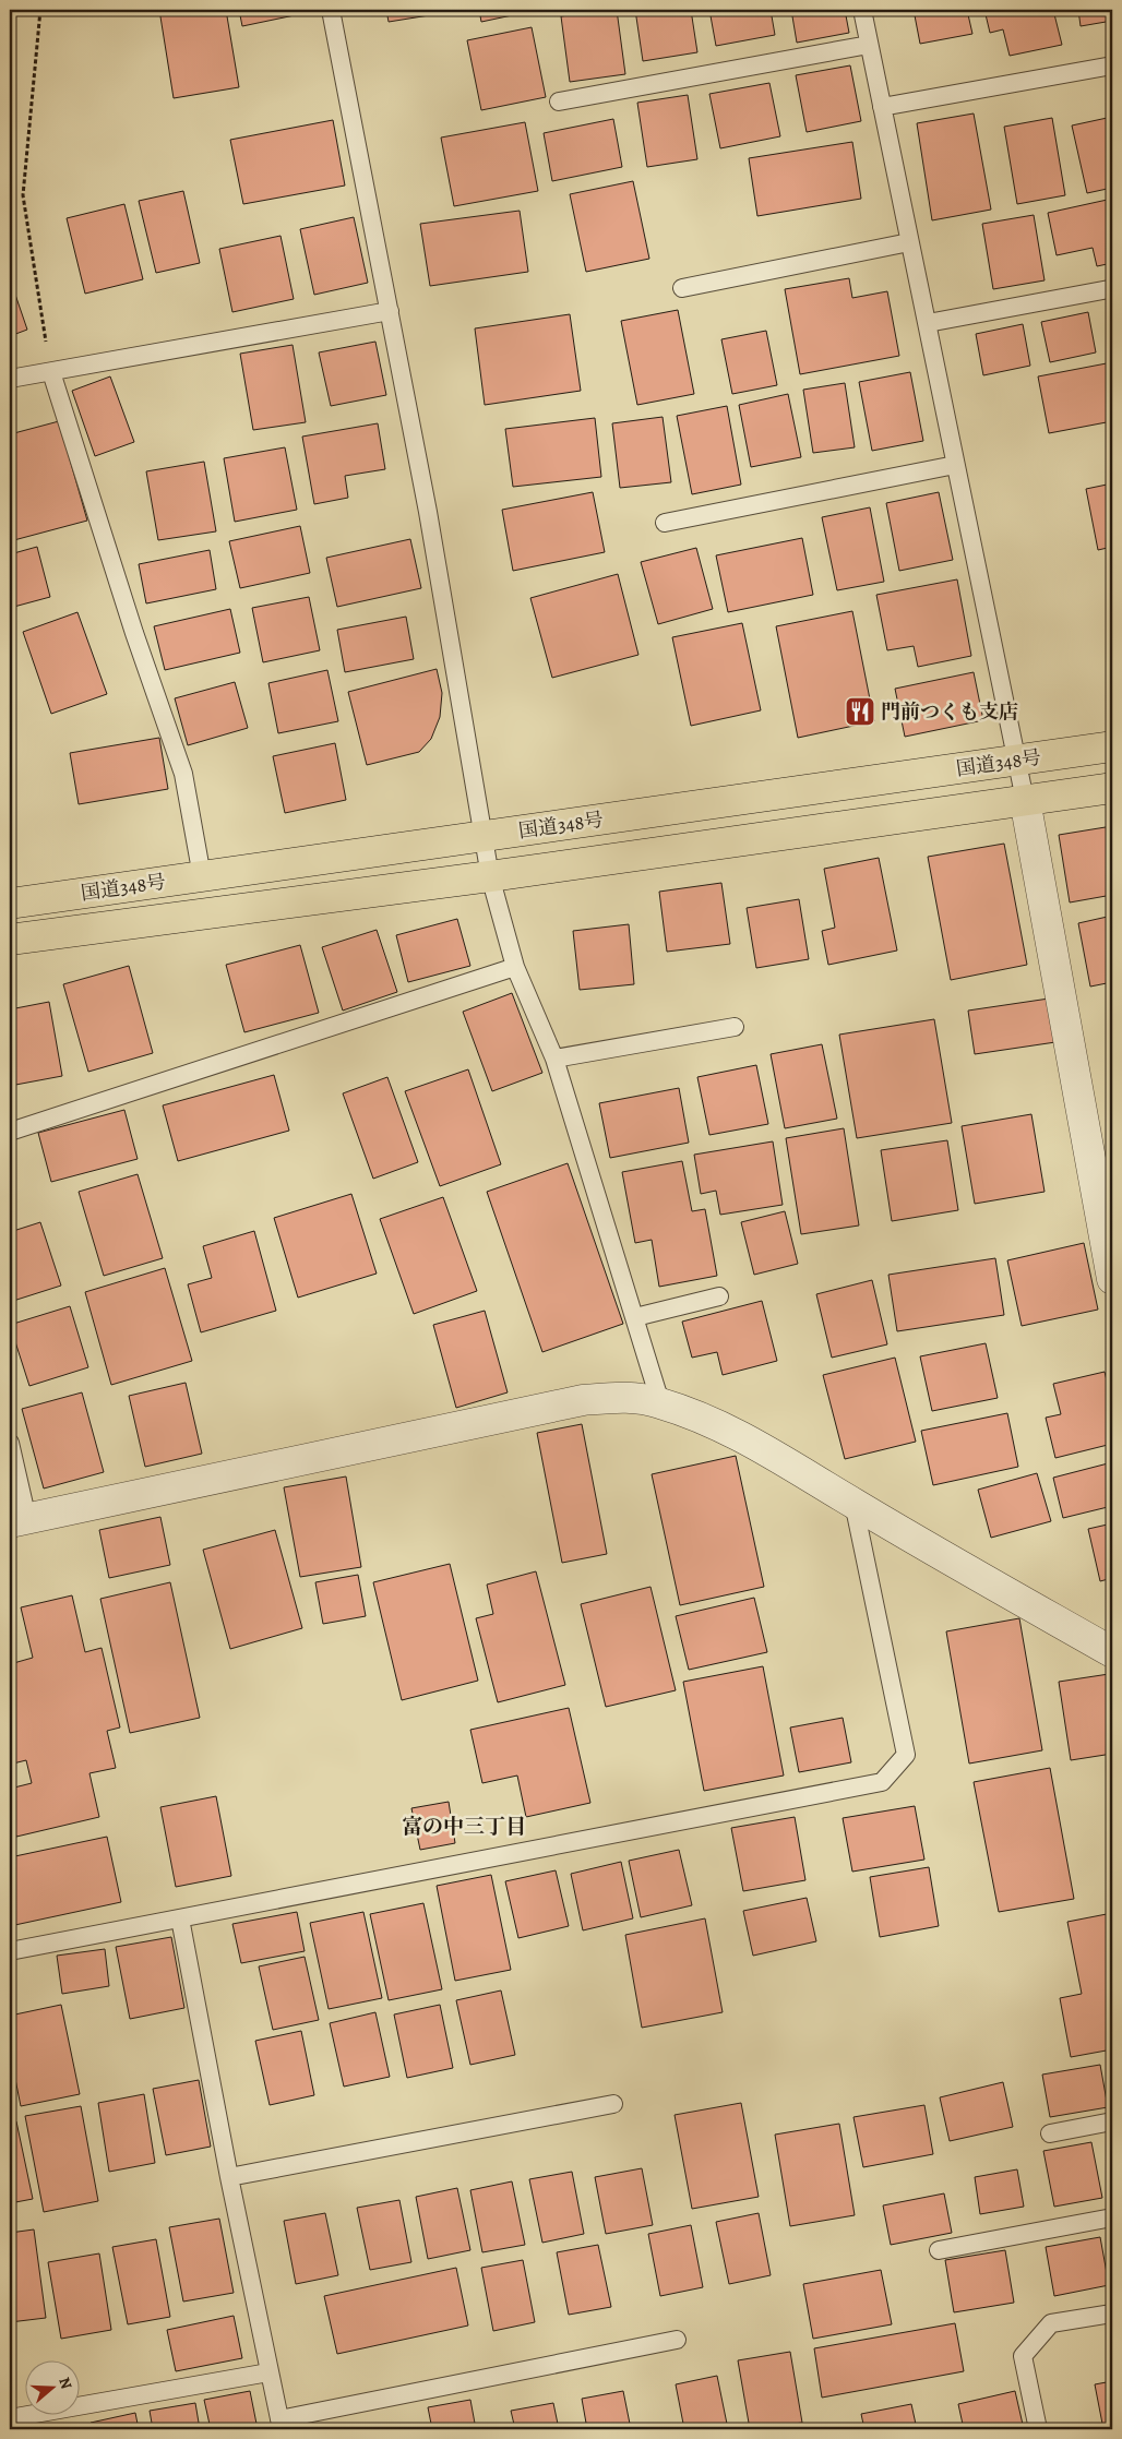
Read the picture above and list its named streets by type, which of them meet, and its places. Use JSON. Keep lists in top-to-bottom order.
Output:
{
  "streets": {
    "highway": ["国道348号"]
  },
  "districts": ["富の中三丁目"],
  "places": {
    "restaurant": ["門前つくも支店"]
  },
  "north": "right"
}
